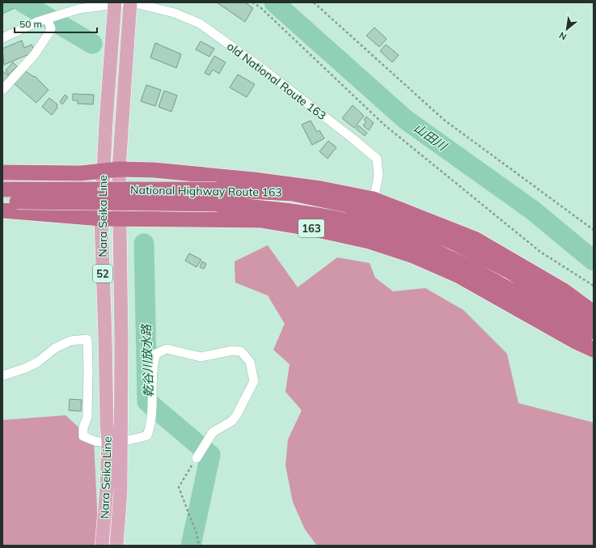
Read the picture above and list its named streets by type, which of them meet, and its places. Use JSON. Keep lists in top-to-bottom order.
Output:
{
  "streets": {
    "highway": ["National Highway Route 163", "163"],
    "main road": ["Nara Seika Line", "52"],
    "street": ["old National Route 163"]
  },
  "crossings": [
    ["old National Route 163", "Nara Seika Line"],
    ["Nara Seika Line", "163"]
  ],
  "water": ["山田川", "乾谷川放水路"],
  "scale_bar": "50 m",
  "north": "bottom left"
}
